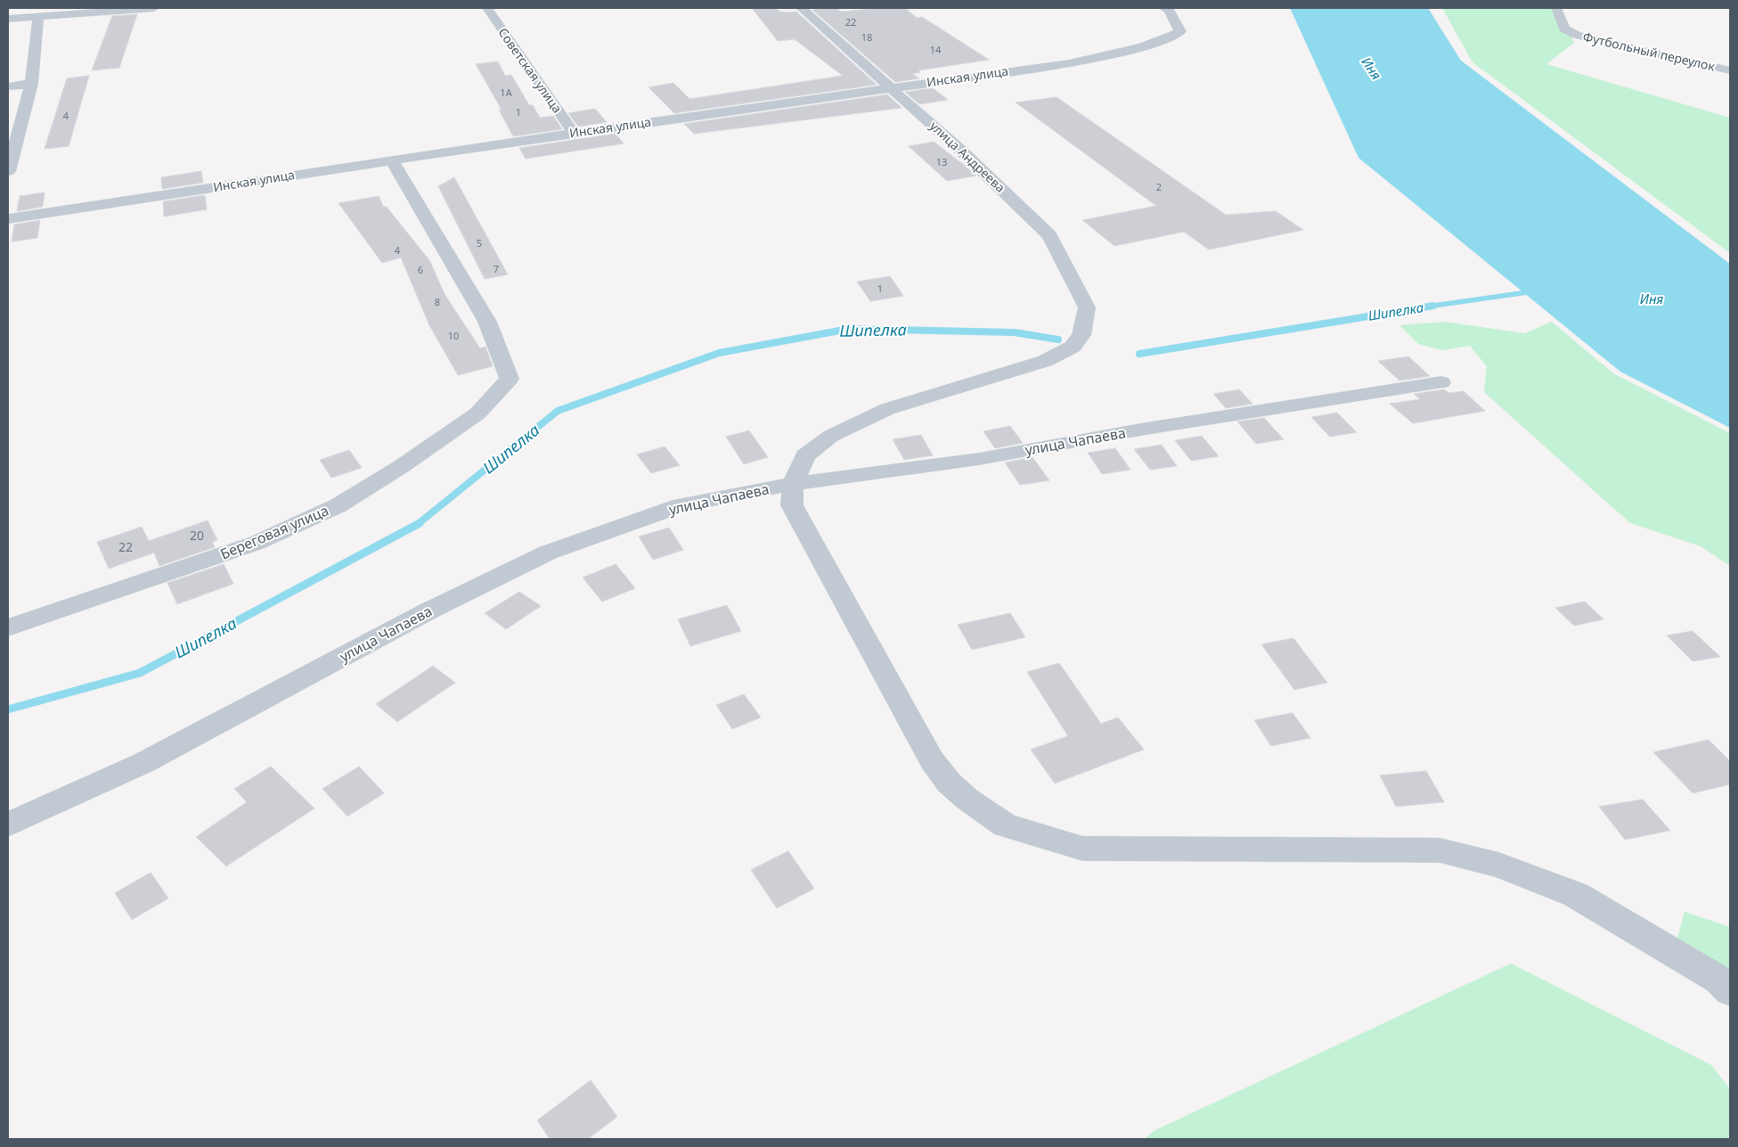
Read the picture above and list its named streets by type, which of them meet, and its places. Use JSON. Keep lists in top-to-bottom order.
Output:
{
  "streets": {
    "street": [
      "Футбольный переулок",
      "Советская улица",
      "Инская улица",
      "улица Андреева",
      "улица Чапаева",
      "Береговая улица"
    ]
  },
  "crossings": [
    ["Советская улица", "Инская улица"],
    ["Инская улица", "улица Андреева"],
    ["Инская улица", "Береговая улица"],
    ["улица Андреева", "улица Чапаева"]
  ],
  "water": ["Иня", "Шипелка"],
  "house_numbers": [
    "22",
    "18",
    "14",
    "1А",
    "1",
    "4",
    "13",
    "2",
    "5",
    "4",
    "7",
    "6",
    "1",
    "8",
    "10",
    "20",
    "22"
  ]
}
